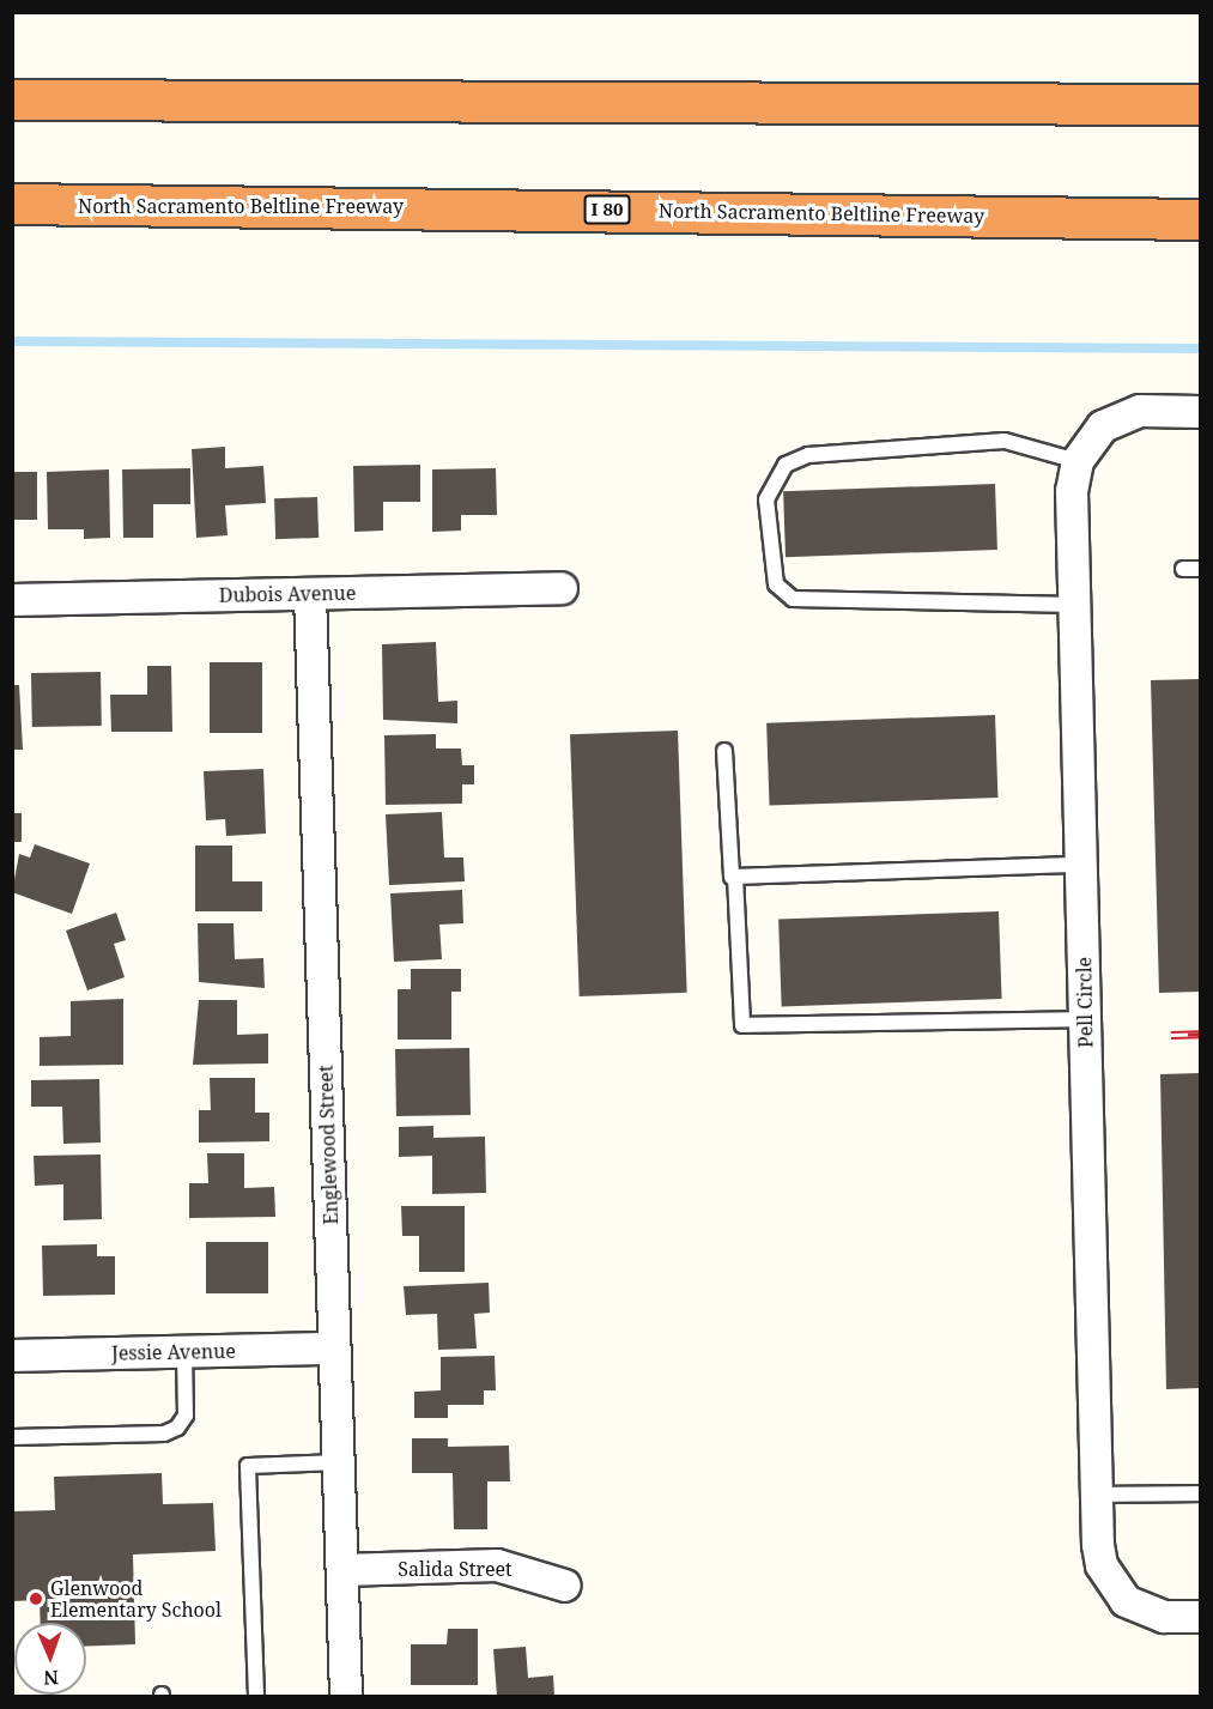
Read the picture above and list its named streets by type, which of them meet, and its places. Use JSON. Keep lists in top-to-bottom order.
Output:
{
  "streets": {
    "highway": ["North Sacramento Beltline Freeway", "I 80"],
    "street": [
      "Dubois Avenue",
      "Pell Circle",
      "Englewood Street",
      "Jessie Avenue",
      "Salida Street"
    ]
  },
  "crossings": [
    ["Dubois Avenue", "Englewood Street"],
    ["Englewood Street", "Jessie Avenue"],
    ["Englewood Street", "Salida Street"]
  ],
  "places": ["Glenwood Elementary School"],
  "north": "bottom"
}
